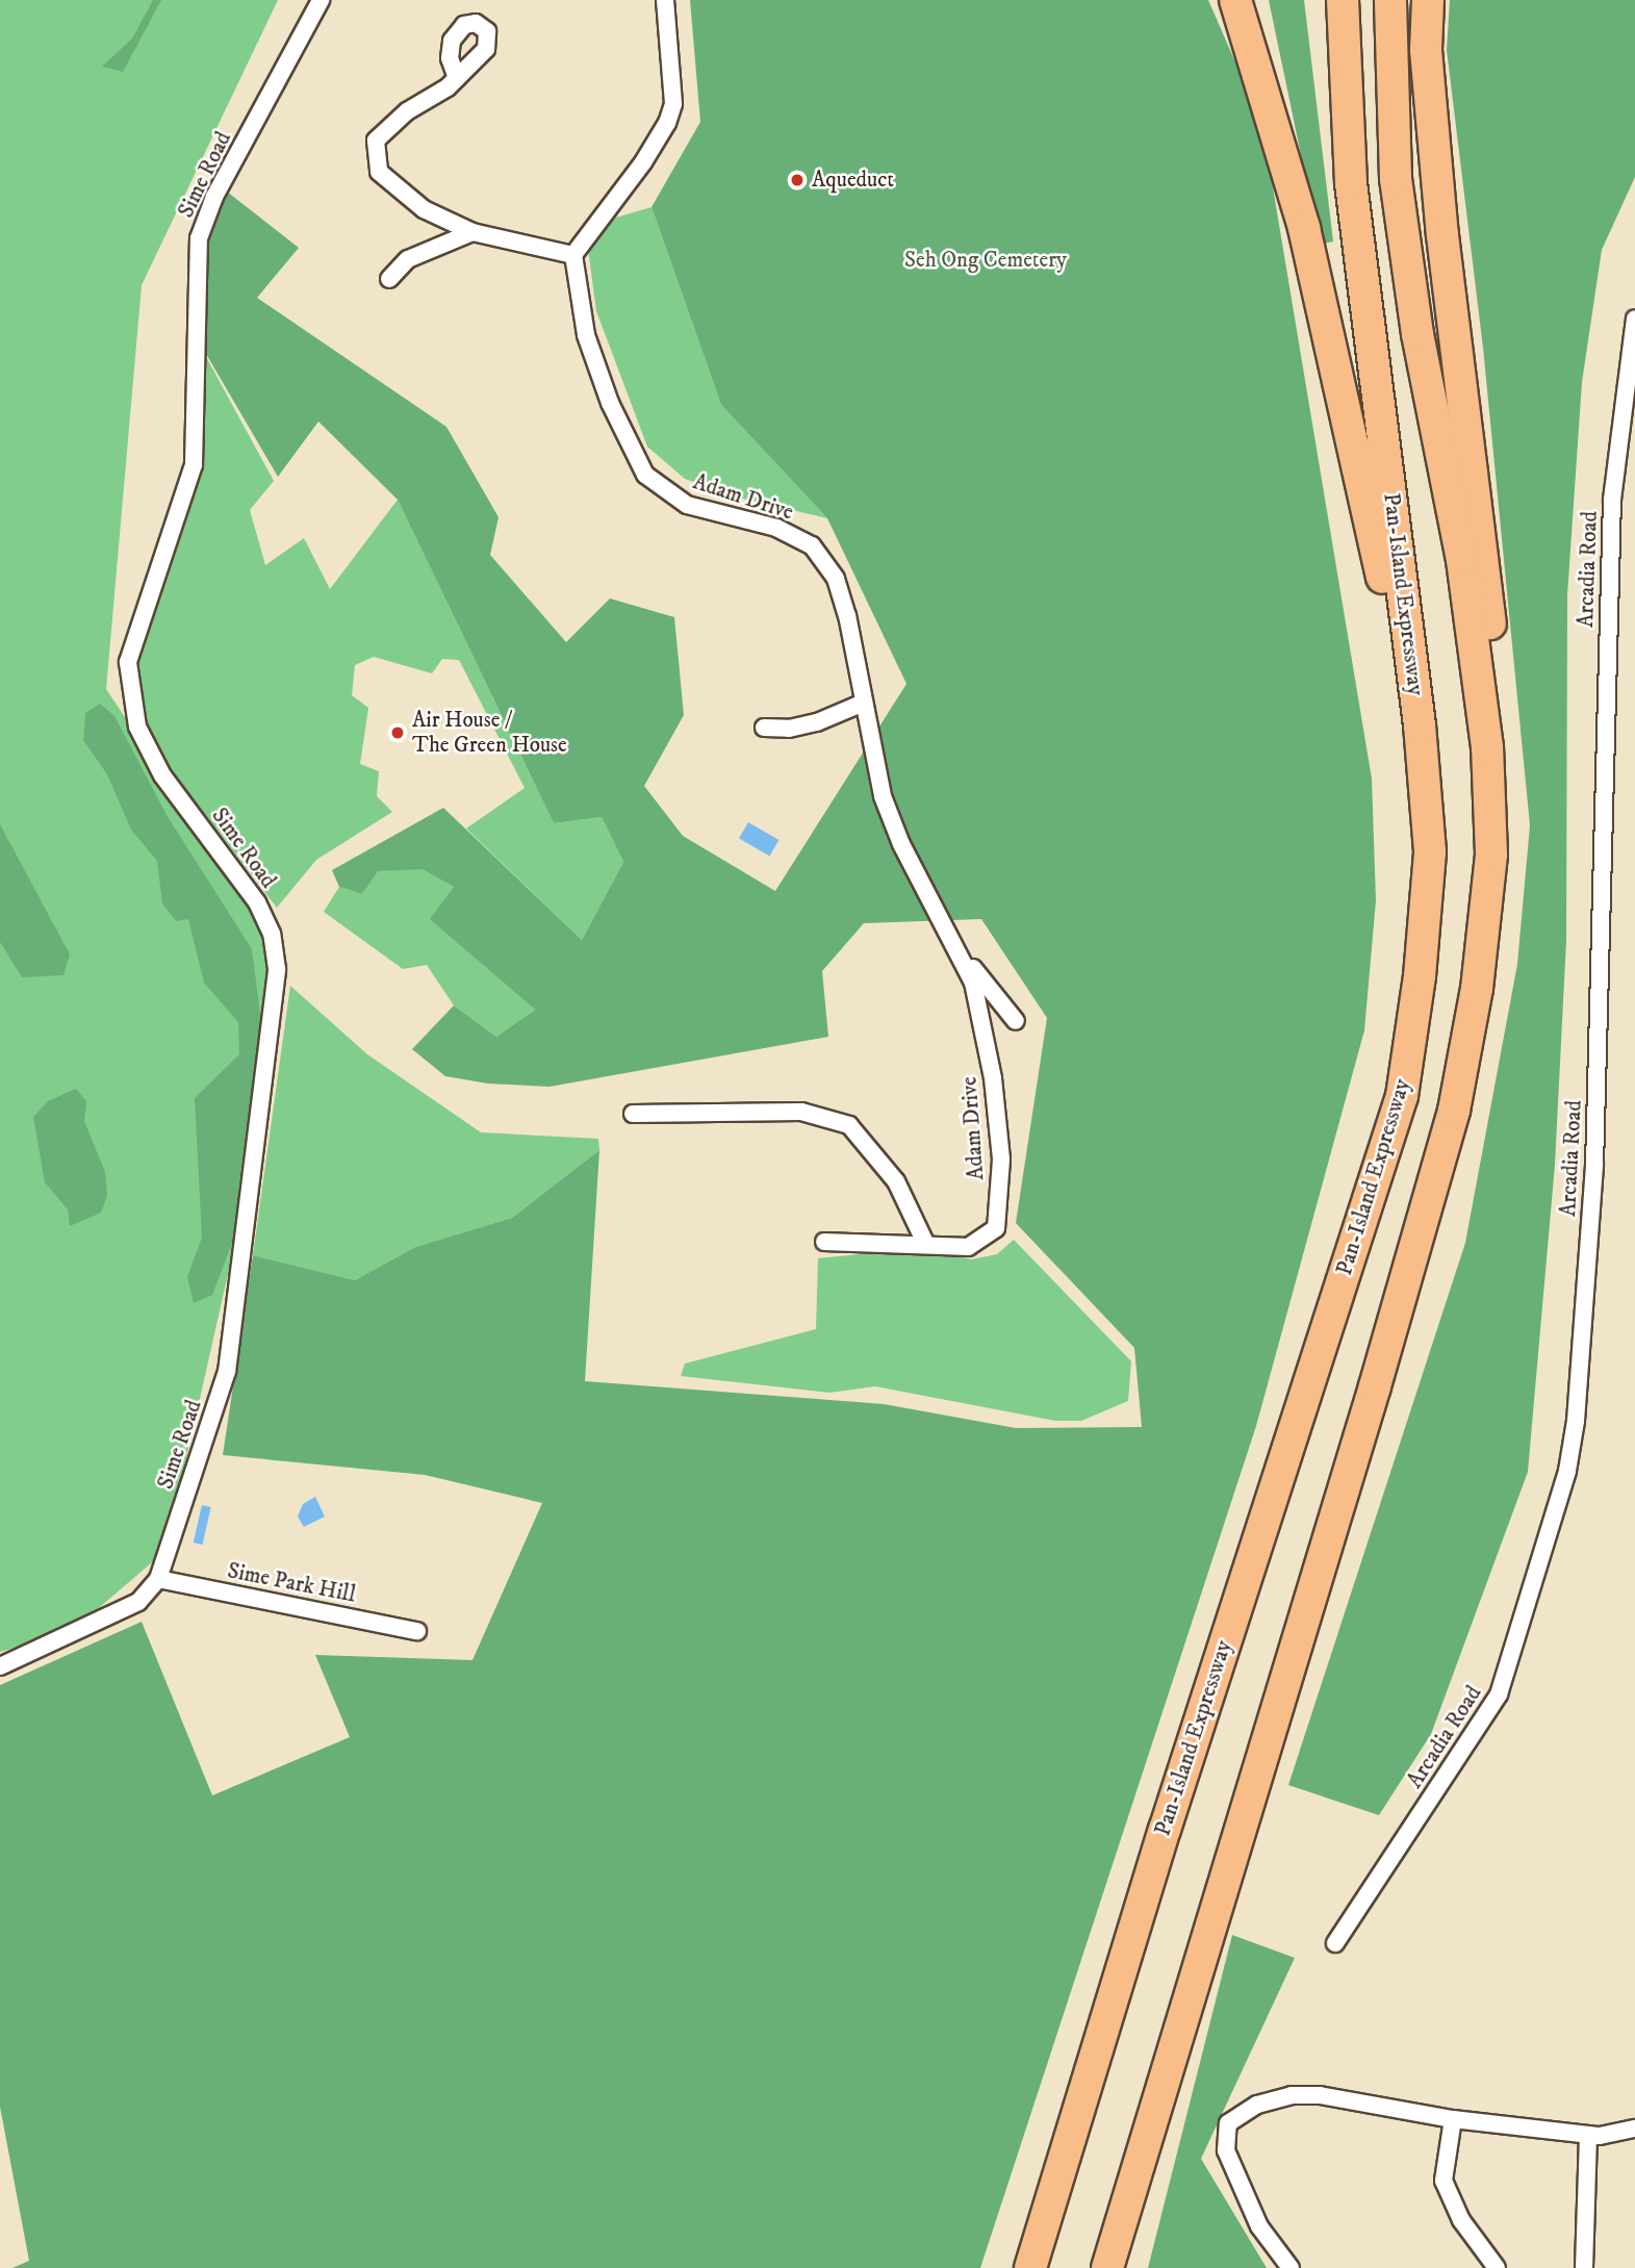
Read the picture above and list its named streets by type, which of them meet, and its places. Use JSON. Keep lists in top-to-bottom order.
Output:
{
  "streets": {
    "highway": ["Pan-Island Expressway"],
    "street": [
      "Sime Road",
      "Adam Drive",
      "Arcadia Road",
      "Sime Park Hill"
    ]
  },
  "crossings": [
    ["Sime Road", "Sime Park Hill"]
  ],
  "parks": ["Seh Ong Cemetery"],
  "places": ["Aqueduct", "Air House / The Green House"]
}
